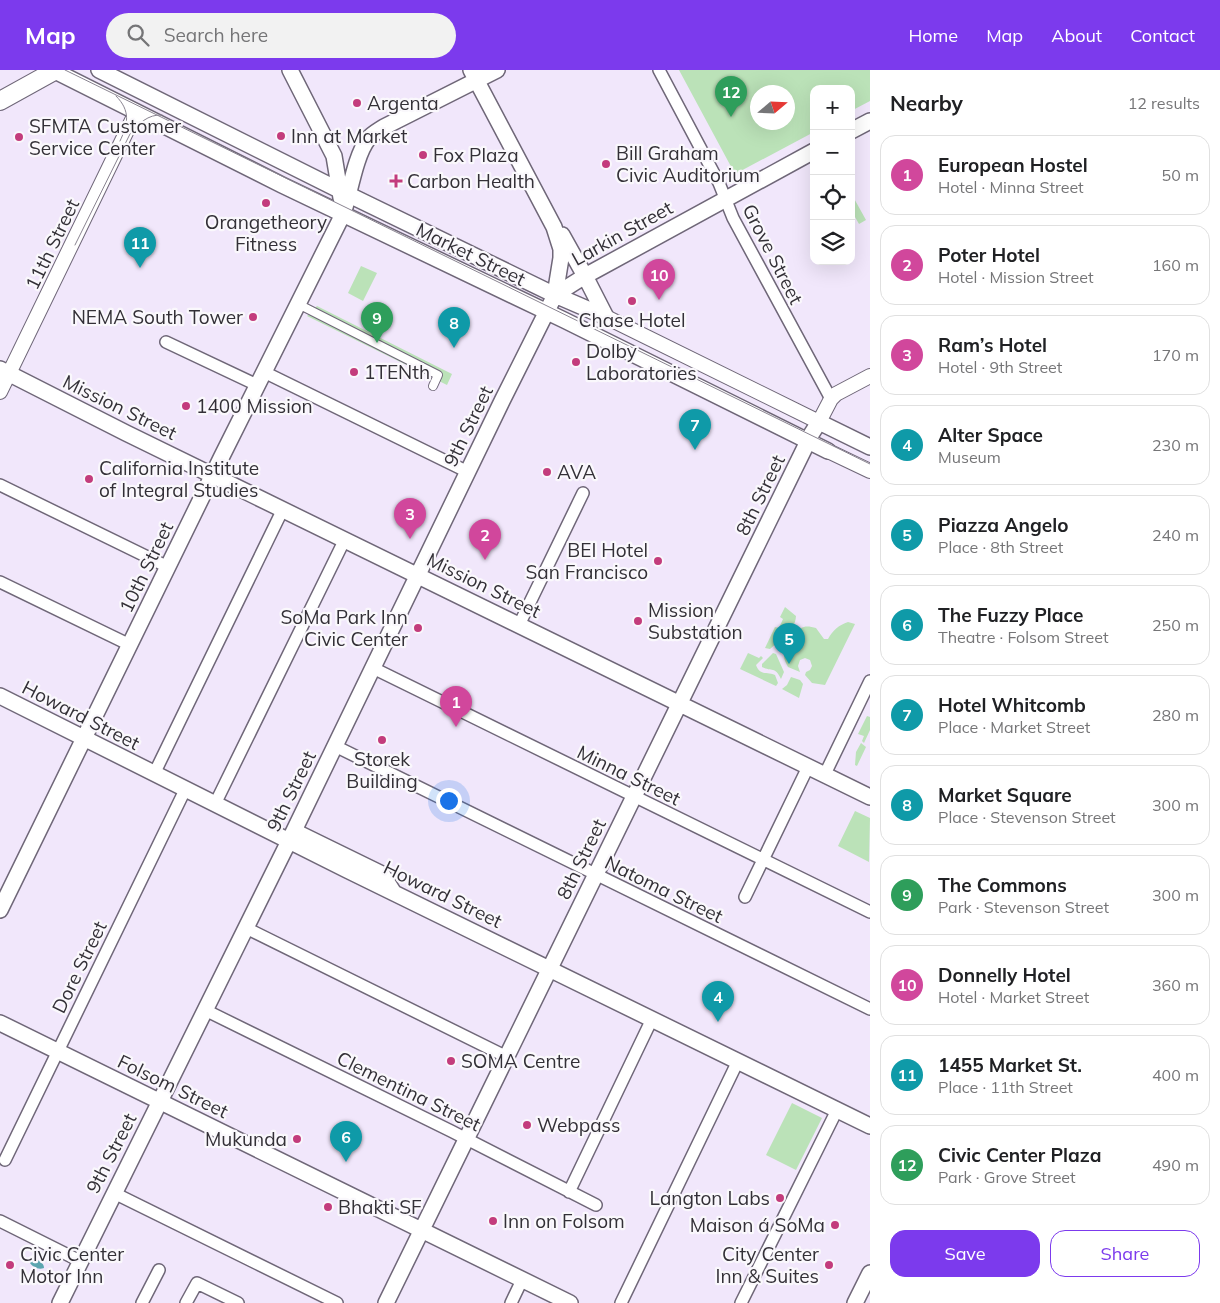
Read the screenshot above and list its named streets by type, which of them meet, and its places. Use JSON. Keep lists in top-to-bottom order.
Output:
{
  "streets": {
    "main road": [
      "Larkin Street",
      "Market Street",
      "Mission Street",
      "9th Street",
      "8th Street",
      "10th Street",
      "Howard Street",
      "Folsom Street"
    ],
    "street": [
      "11th Street",
      "Grove Street",
      "Minna Street",
      "Natoma Street",
      "Dore Street",
      "Clementina Street"
    ]
  },
  "crossings": [
    ["Larkin Street", "Market Street"],
    ["Larkin Street", "Grove Street"],
    ["Larkin Street", "9th Street"],
    ["11th Street", "Market Street"],
    ["11th Street", "Mission Street"],
    ["Market Street", "9th Street"],
    ["Market Street", "8th Street"],
    ["Market Street", "10th Street"],
    ["Mission Street", "9th Street"],
    ["Mission Street", "8th Street"],
    ["Mission Street", "10th Street"],
    ["9th Street", "Howard Street"],
    ["9th Street", "Minna Street"],
    ["9th Street", "Natoma Street"],
    ["9th Street", "Folsom Street"],
    ["9th Street", "Clementina Street"],
    ["8th Street", "Howard Street"],
    ["8th Street", "Minna Street"],
    ["8th Street", "Natoma Street"],
    ["8th Street", "Folsom Street"],
    ["8th Street", "Clementina Street"],
    ["10th Street", "Howard Street"],
    ["Howard Street", "Dore Street"],
    ["Dore Street", "Folsom Street"]
  ],
  "places": {
    "other": [
      "Argenta",
      "Inn at Market",
      "SFMTA Customer Service Center",
      "Fox Plaza",
      "Bill Graham Civic Auditorium",
      "Orangetheory Fitness",
      "Chase Hotel",
      "NEMA South Tower",
      "Dolby Laboratories",
      "1TENth",
      "1400 Mission",
      "AVA",
      "California Institute of Integral Studies",
      "BEI Hotel San Francisco",
      "Mission Substation",
      "SoMa Park Inn Civic Center",
      "Storek Building",
      "SOMA Centre",
      "Webpass",
      "Mukunda",
      "Langton Labs",
      "Bhakti SF",
      "Inn on Folsom",
      "Maison á SoMa",
      "Civic Center Motor Inn",
      "City Center Inn & Suites"
    ],
    "health": ["Carbon Health"]
  },
  "north": "right",
  "page": {
    "header": "Map",
    "search": "Search here",
    "nav": [
      "Home",
      "Map",
      "About",
      "Contact"
    ],
    "heading": ["Nearby", "12 results"],
    "pins": [
      "12",
      "11",
      "10",
      "9",
      "8",
      "7",
      "3",
      "2",
      "5",
      "1",
      "4",
      "6"
    ],
    "map_buttons": ["+", "−"],
    "list": [
      {
        "mark": "1",
        "name": "European Hostel",
        "note": "Hotel · Minna Street",
        "value": "50 m"
      },
      {
        "mark": "2",
        "name": "Poter Hotel",
        "note": "Hotel · Mission Street",
        "value": "160 m"
      },
      {
        "mark": "3",
        "name": "Ram’s Hotel",
        "note": "Hotel · 9th Street",
        "value": "170 m"
      },
      {
        "mark": "4",
        "name": "Alter Space",
        "note": "Museum",
        "value": "230 m"
      },
      {
        "mark": "5",
        "name": "Piazza Angelo",
        "note": "Place · 8th Street",
        "value": "240 m"
      },
      {
        "mark": "6",
        "name": "The Fuzzy Place",
        "note": "Theatre · Folsom Street",
        "value": "250 m"
      },
      {
        "mark": "7",
        "name": "Hotel Whitcomb",
        "note": "Place · Market Street",
        "value": "280 m"
      },
      {
        "mark": "8",
        "name": "Market Square",
        "note": "Place · Stevenson Street",
        "value": "300 m"
      },
      {
        "mark": "9",
        "name": "The Commons",
        "note": "Park · Stevenson Street",
        "value": "300 m"
      },
      {
        "mark": "10",
        "name": "Donnelly Hotel",
        "note": "Hotel · Market Street",
        "value": "360 m"
      },
      {
        "mark": "11",
        "name": "1455 Market St.",
        "note": "Place · 11th Street",
        "value": "400 m"
      },
      {
        "mark": "12",
        "name": "Civic Center Plaza",
        "note": "Park · Grove Street",
        "value": "490 m"
      }
    ],
    "buttons": ["Save", "Share"]
  }
}
